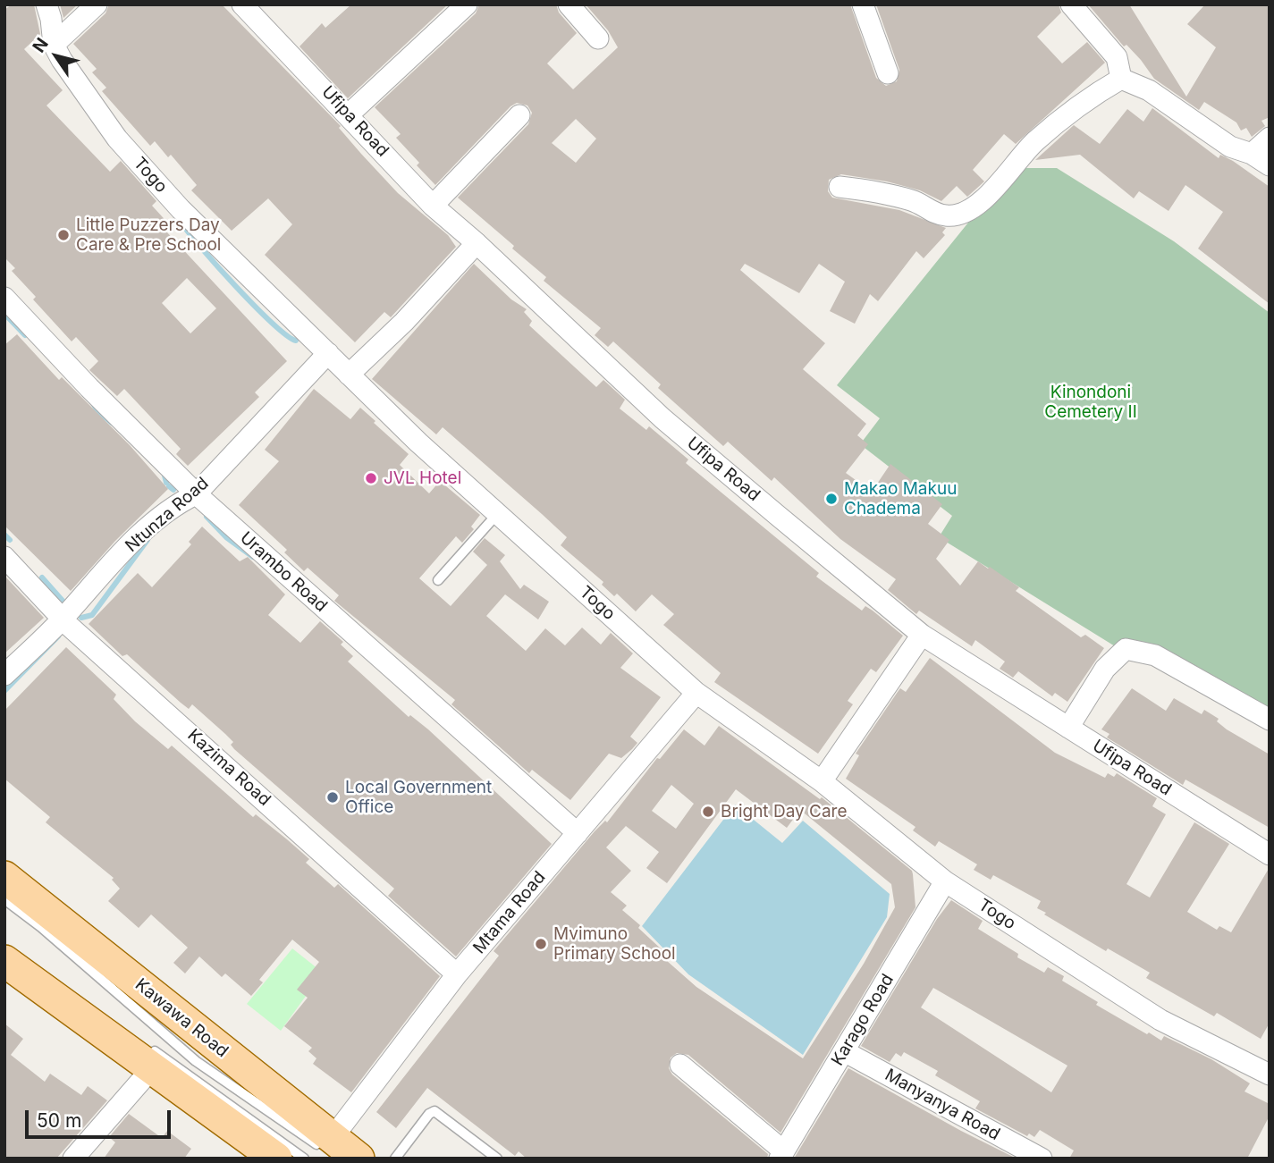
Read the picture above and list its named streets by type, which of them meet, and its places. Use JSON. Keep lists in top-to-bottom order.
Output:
{
  "streets": {
    "main road": ["Kawawa Road"],
    "street": [
      "Ufipa Road",
      "Togo",
      "Ntunza Road",
      "Urambo Road",
      "Kazima Road",
      "Mtama Road",
      "Karago Road",
      "Manyanya Road"
    ]
  },
  "crossings": [
    ["Togo", "Ntunza Road"],
    ["Togo", "Mtama Road"],
    ["Togo", "Karago Road"],
    ["Ntunza Road", "Urambo Road"],
    ["Ntunza Road", "Kazima Road"],
    ["Urambo Road", "Mtama Road"],
    ["Kazima Road", "Mtama Road"],
    ["Mtama Road", "Kawawa Road"],
    ["Karago Road", "Manyanya Road"]
  ],
  "parks": ["Kinondoni Cemetery II"],
  "places": [
    "Little Puzzers Day Care & Pre School",
    "JVL Hotel",
    "Makao Makuu Chadema",
    "Local Government Office",
    "Bright Day Care",
    "Mvimuno Primary School"
  ],
  "scale_bar": "50 m",
  "north": "top left"
}
